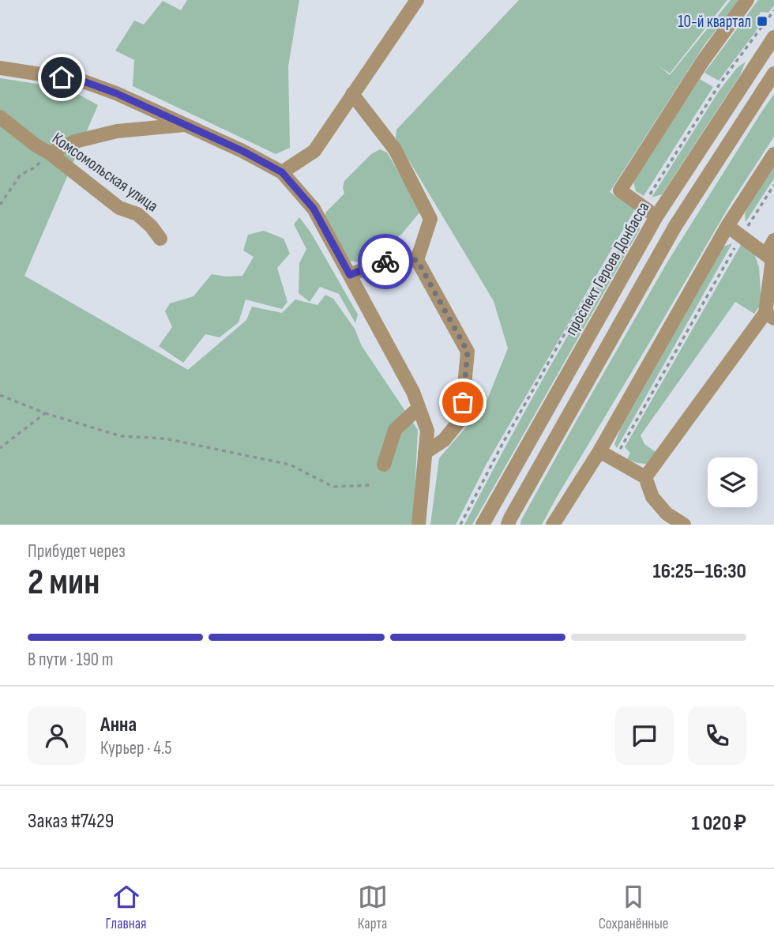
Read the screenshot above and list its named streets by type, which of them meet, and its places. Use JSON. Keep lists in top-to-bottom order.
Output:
{
  "streets": {
    "street": ["Комсомольская улица", "проспект Героев Донбасса"]
  },
  "places": {
    "transit": ["10-й квартал"]
  },
  "page": {
    "heading": ["2 мин", "Прибудет через", "16:25–16:30"],
    "panel": [
      "Анна",
      "Курьер · 4.5",
      "Заказ #7429",
      "1 020 ₽"
    ],
    "bar": "В пути · 190 m",
    "tabs": ["Главная", "Карта", "Сохранённые"]
  }
}
